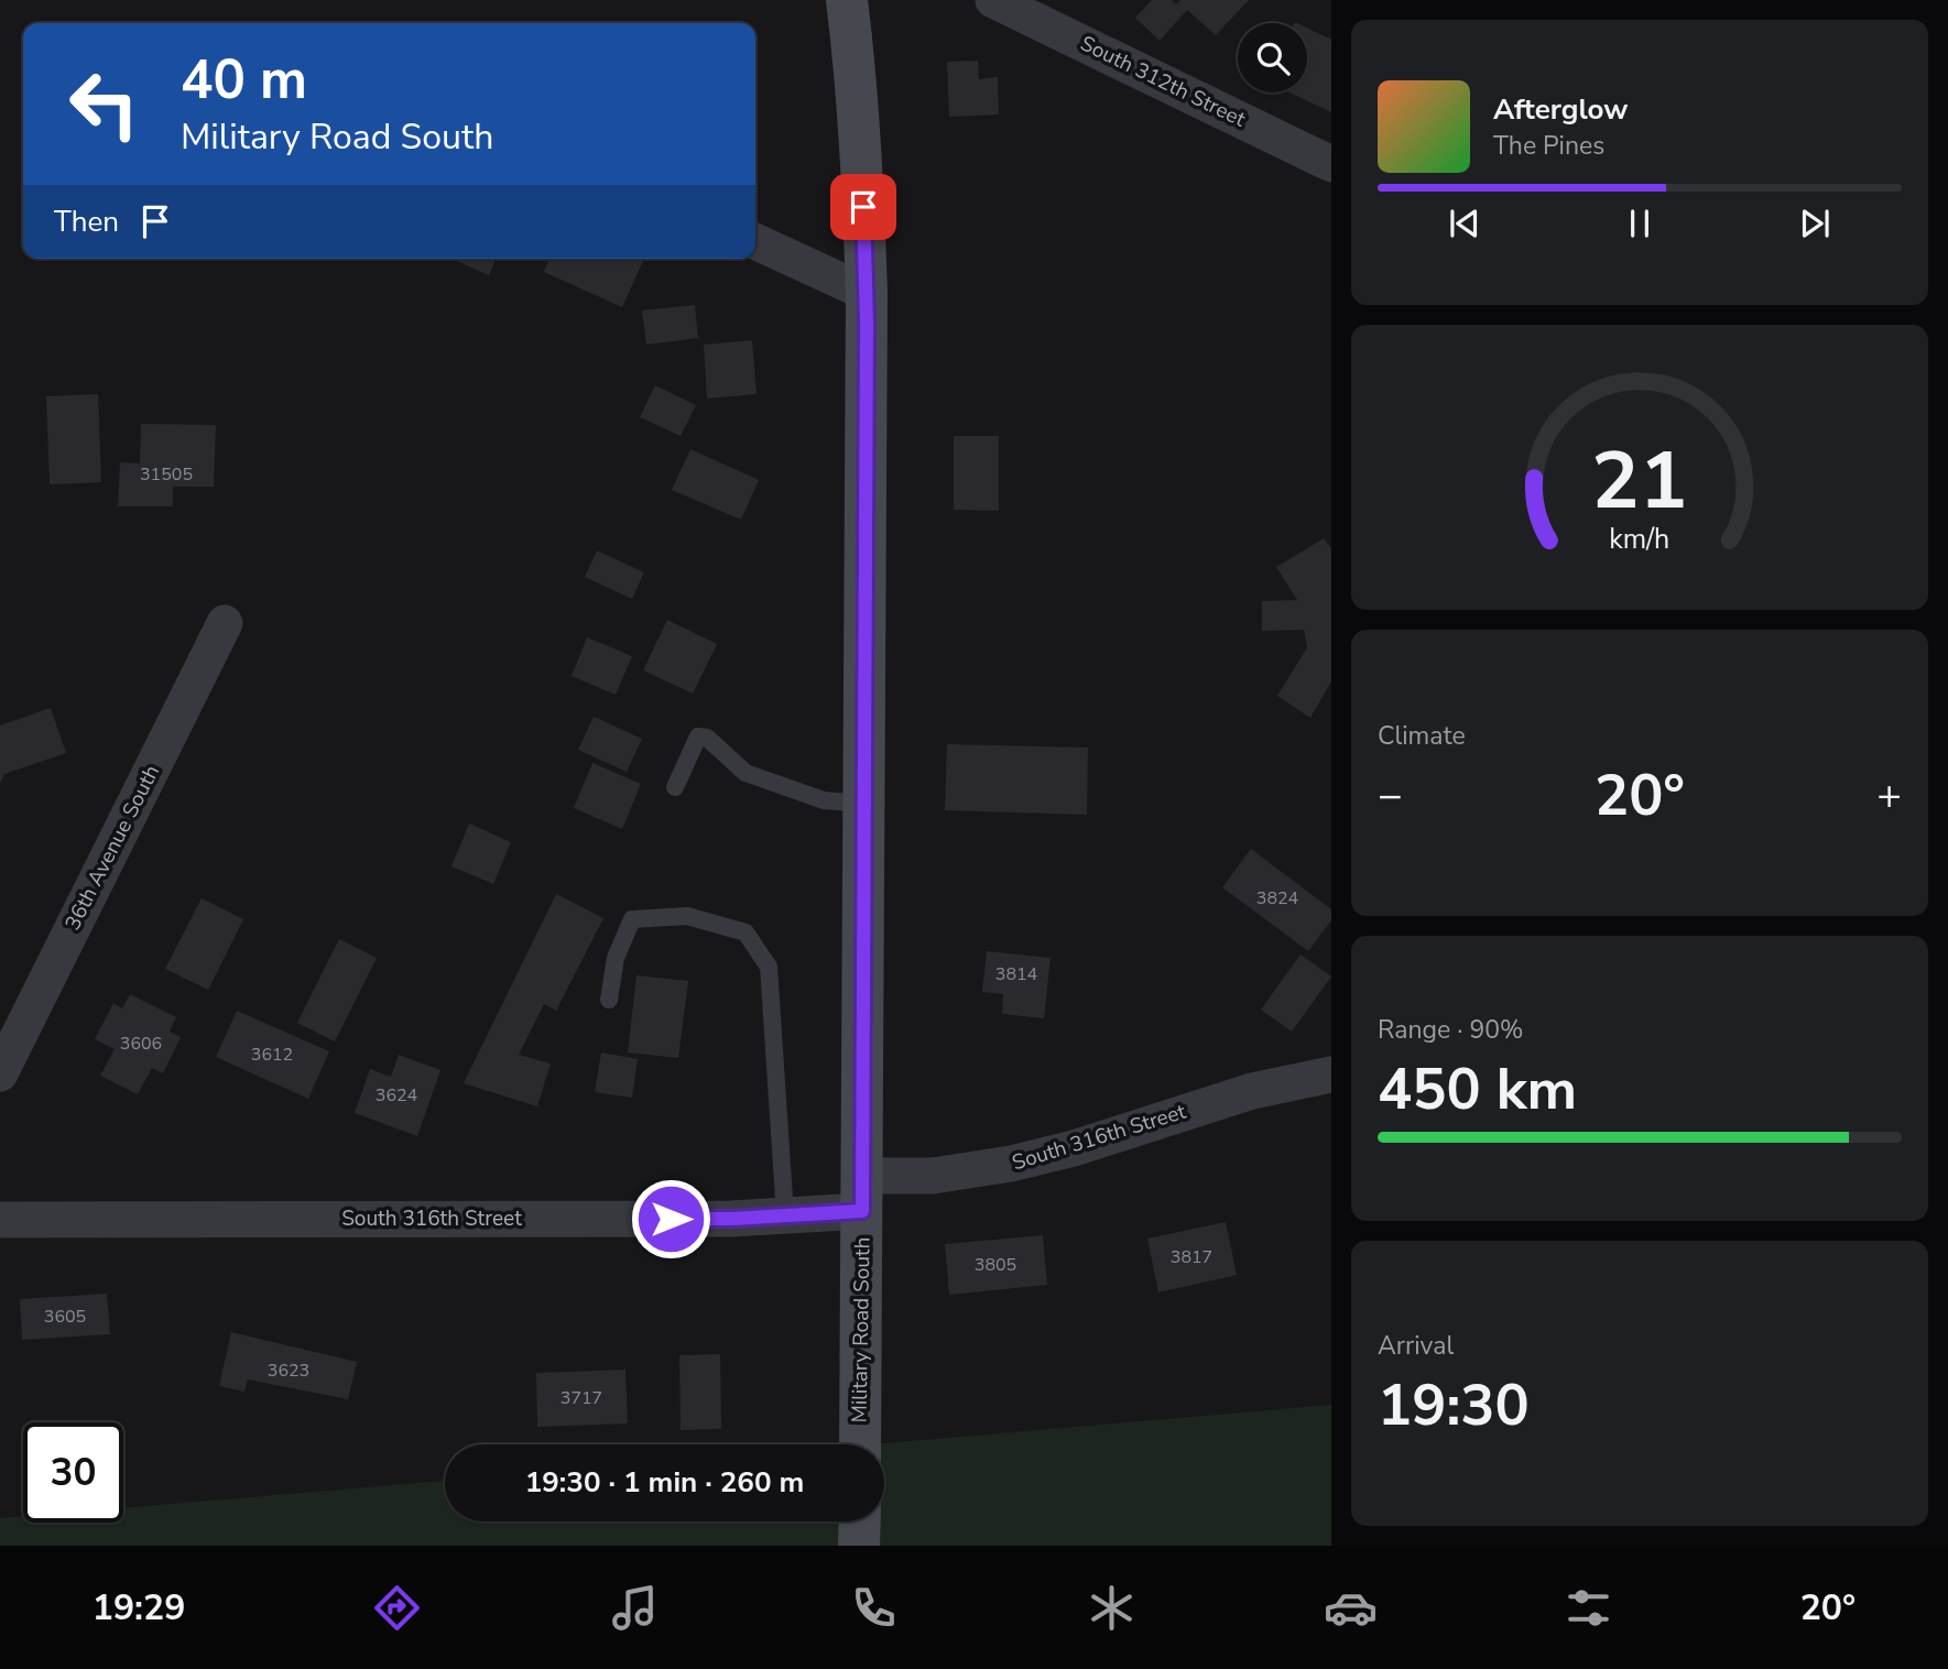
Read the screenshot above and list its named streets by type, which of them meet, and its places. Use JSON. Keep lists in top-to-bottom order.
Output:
{
  "streets": {
    "main road": ["Military Road South"],
    "street": ["South 312th Street", "36th Avenue South", "South 316th Street"]
  },
  "crossings": [
    ["South 316th Street", "Military Road South"]
  ],
  "house_numbers": [
    "31505",
    "3824",
    "3814",
    "3606",
    "3612",
    "3624",
    "3817",
    "3805",
    "3605",
    "3623",
    "3717"
  ],
  "page": {
    "turn": ["40 m", "Military Road South"],
    "song": ["Afterglow", "The Pines"],
    "then": "Then",
    "tile": [
      "Climate",
      ["Range · 90%", "450 km"],
      ["Arrival", "19:30"]
    ],
    "heat": ["−", "20°", "+"],
    "limit": "30",
    "trip": "19:30 · 1 min · 260 m",
    "tabs": ["19:29", "20°"],
    "gauge": ["21", "km/h"]
  }
}
